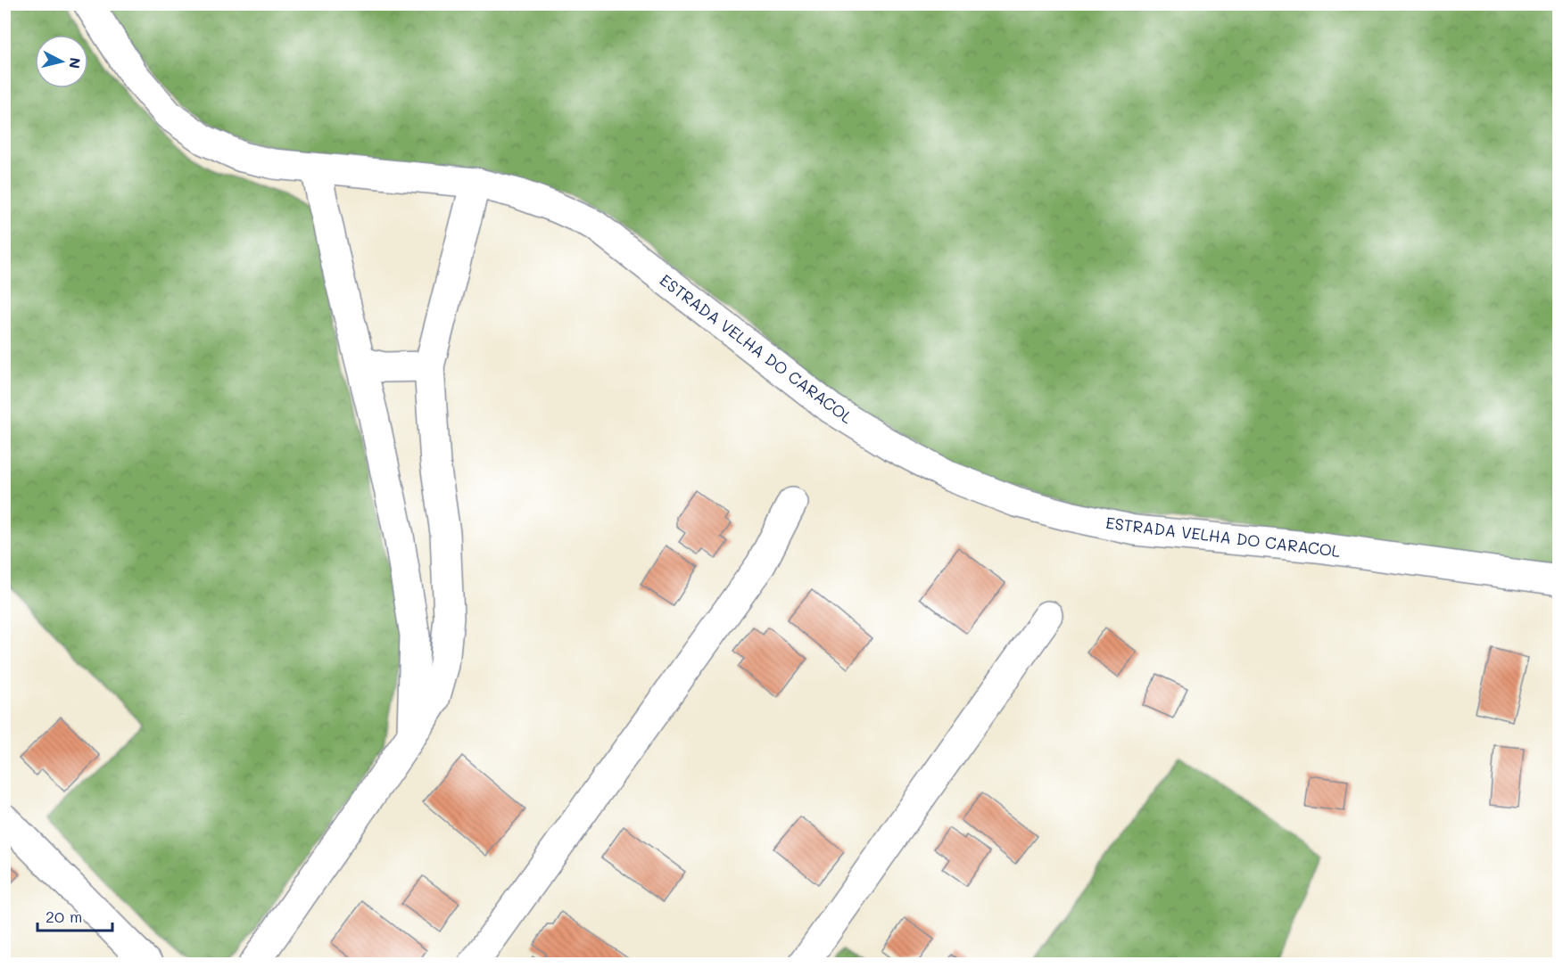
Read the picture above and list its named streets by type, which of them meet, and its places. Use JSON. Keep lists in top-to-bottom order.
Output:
{
  "streets": {
    "street": ["ESTRADA VELHA DO CARACOL"]
  },
  "scale_bar": "20 m",
  "north": "right"
}
